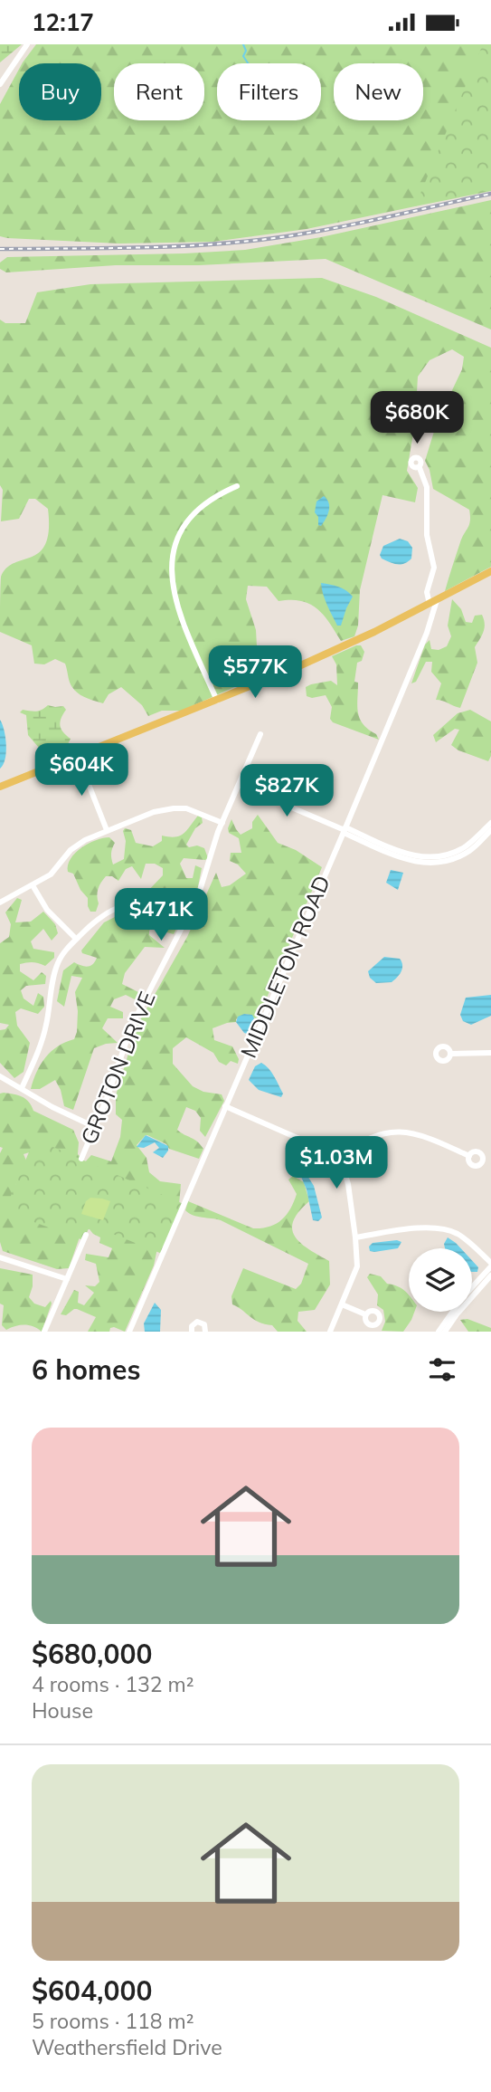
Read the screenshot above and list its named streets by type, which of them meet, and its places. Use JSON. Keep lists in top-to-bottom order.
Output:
{
  "streets": {
    "street": ["MIDDLETON ROAD", "GROTON DRIVE"]
  },
  "page": {
    "status": "12:17",
    "chip": [
      "Buy",
      "Rent",
      "Filters",
      "New"
    ],
    "price": [
      "$680K",
      "$577K",
      "$604K",
      "$827K",
      "$471K",
      "$1.03M"
    ],
    "heading": "6 homes",
    "list": [
      {
        "name": "$680,000",
        "note": "4 rooms · 132 m² · House"
      },
      {
        "name": "$604,000",
        "note": "5 rooms · 118 m² · Weathersfield Drive"
      }
    ]
  }
}
